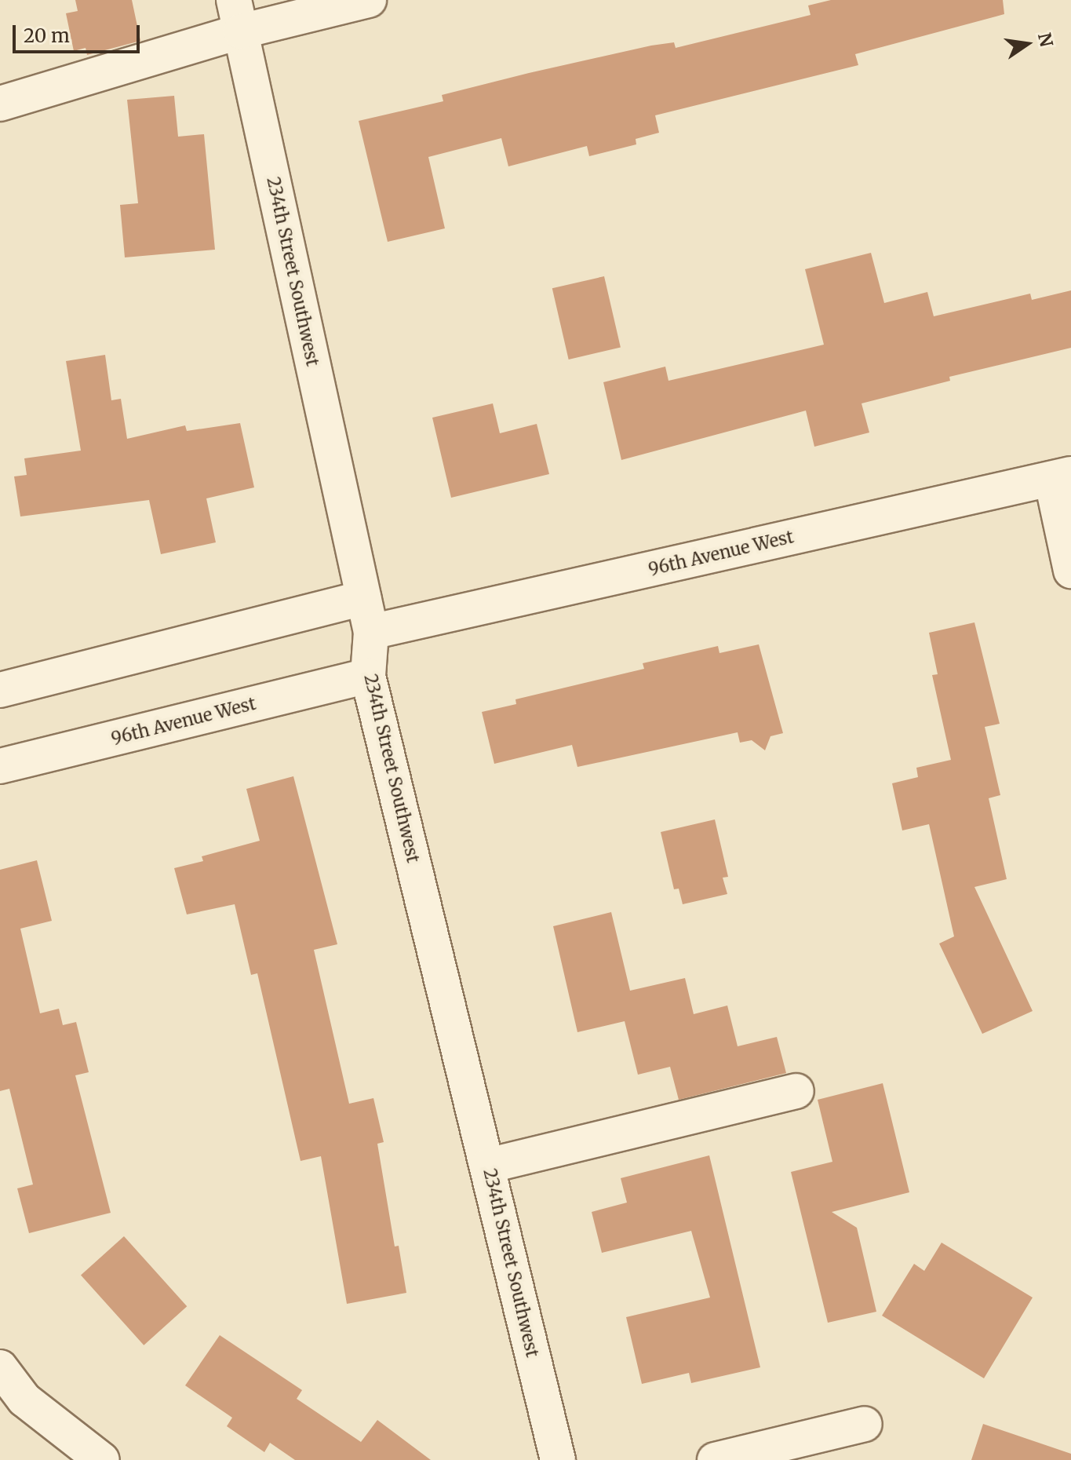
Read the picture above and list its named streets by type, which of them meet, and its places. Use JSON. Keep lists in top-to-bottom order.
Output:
{
  "streets": {
    "street": ["234th Street Southwest", "96th Avenue West"]
  },
  "crossings": [
    ["234th Street Southwest", "96th Avenue West"]
  ],
  "scale_bar": "20 m",
  "north": "right"
}
